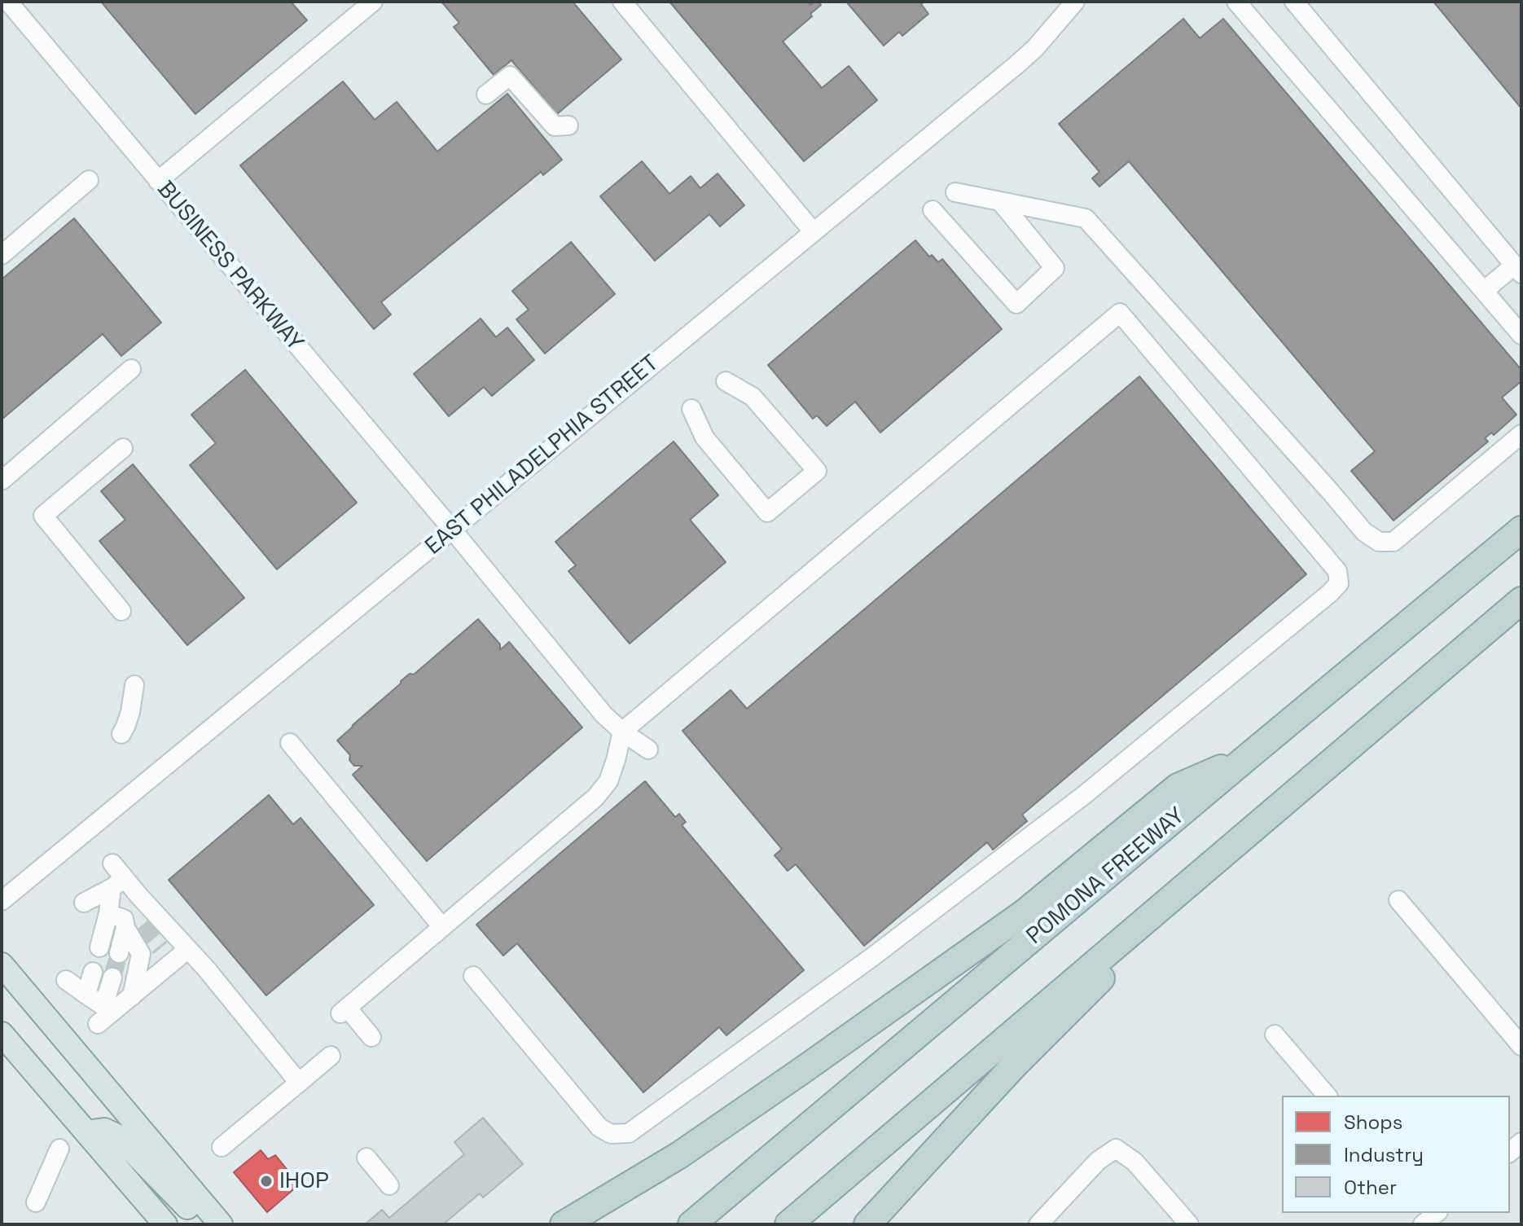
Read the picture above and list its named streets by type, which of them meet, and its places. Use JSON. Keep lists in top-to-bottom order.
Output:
{
  "streets": {
    "highway": ["POMONA FREEWAY"],
    "street": ["BUSINESS PARKWAY", "EAST PHILADELPHIA STREET"]
  },
  "crossings": [
    ["BUSINESS PARKWAY", "EAST PHILADELPHIA STREET"]
  ],
  "places": ["IHOP"],
  "legend": ["Shops", "Industry", "Other"]
}
